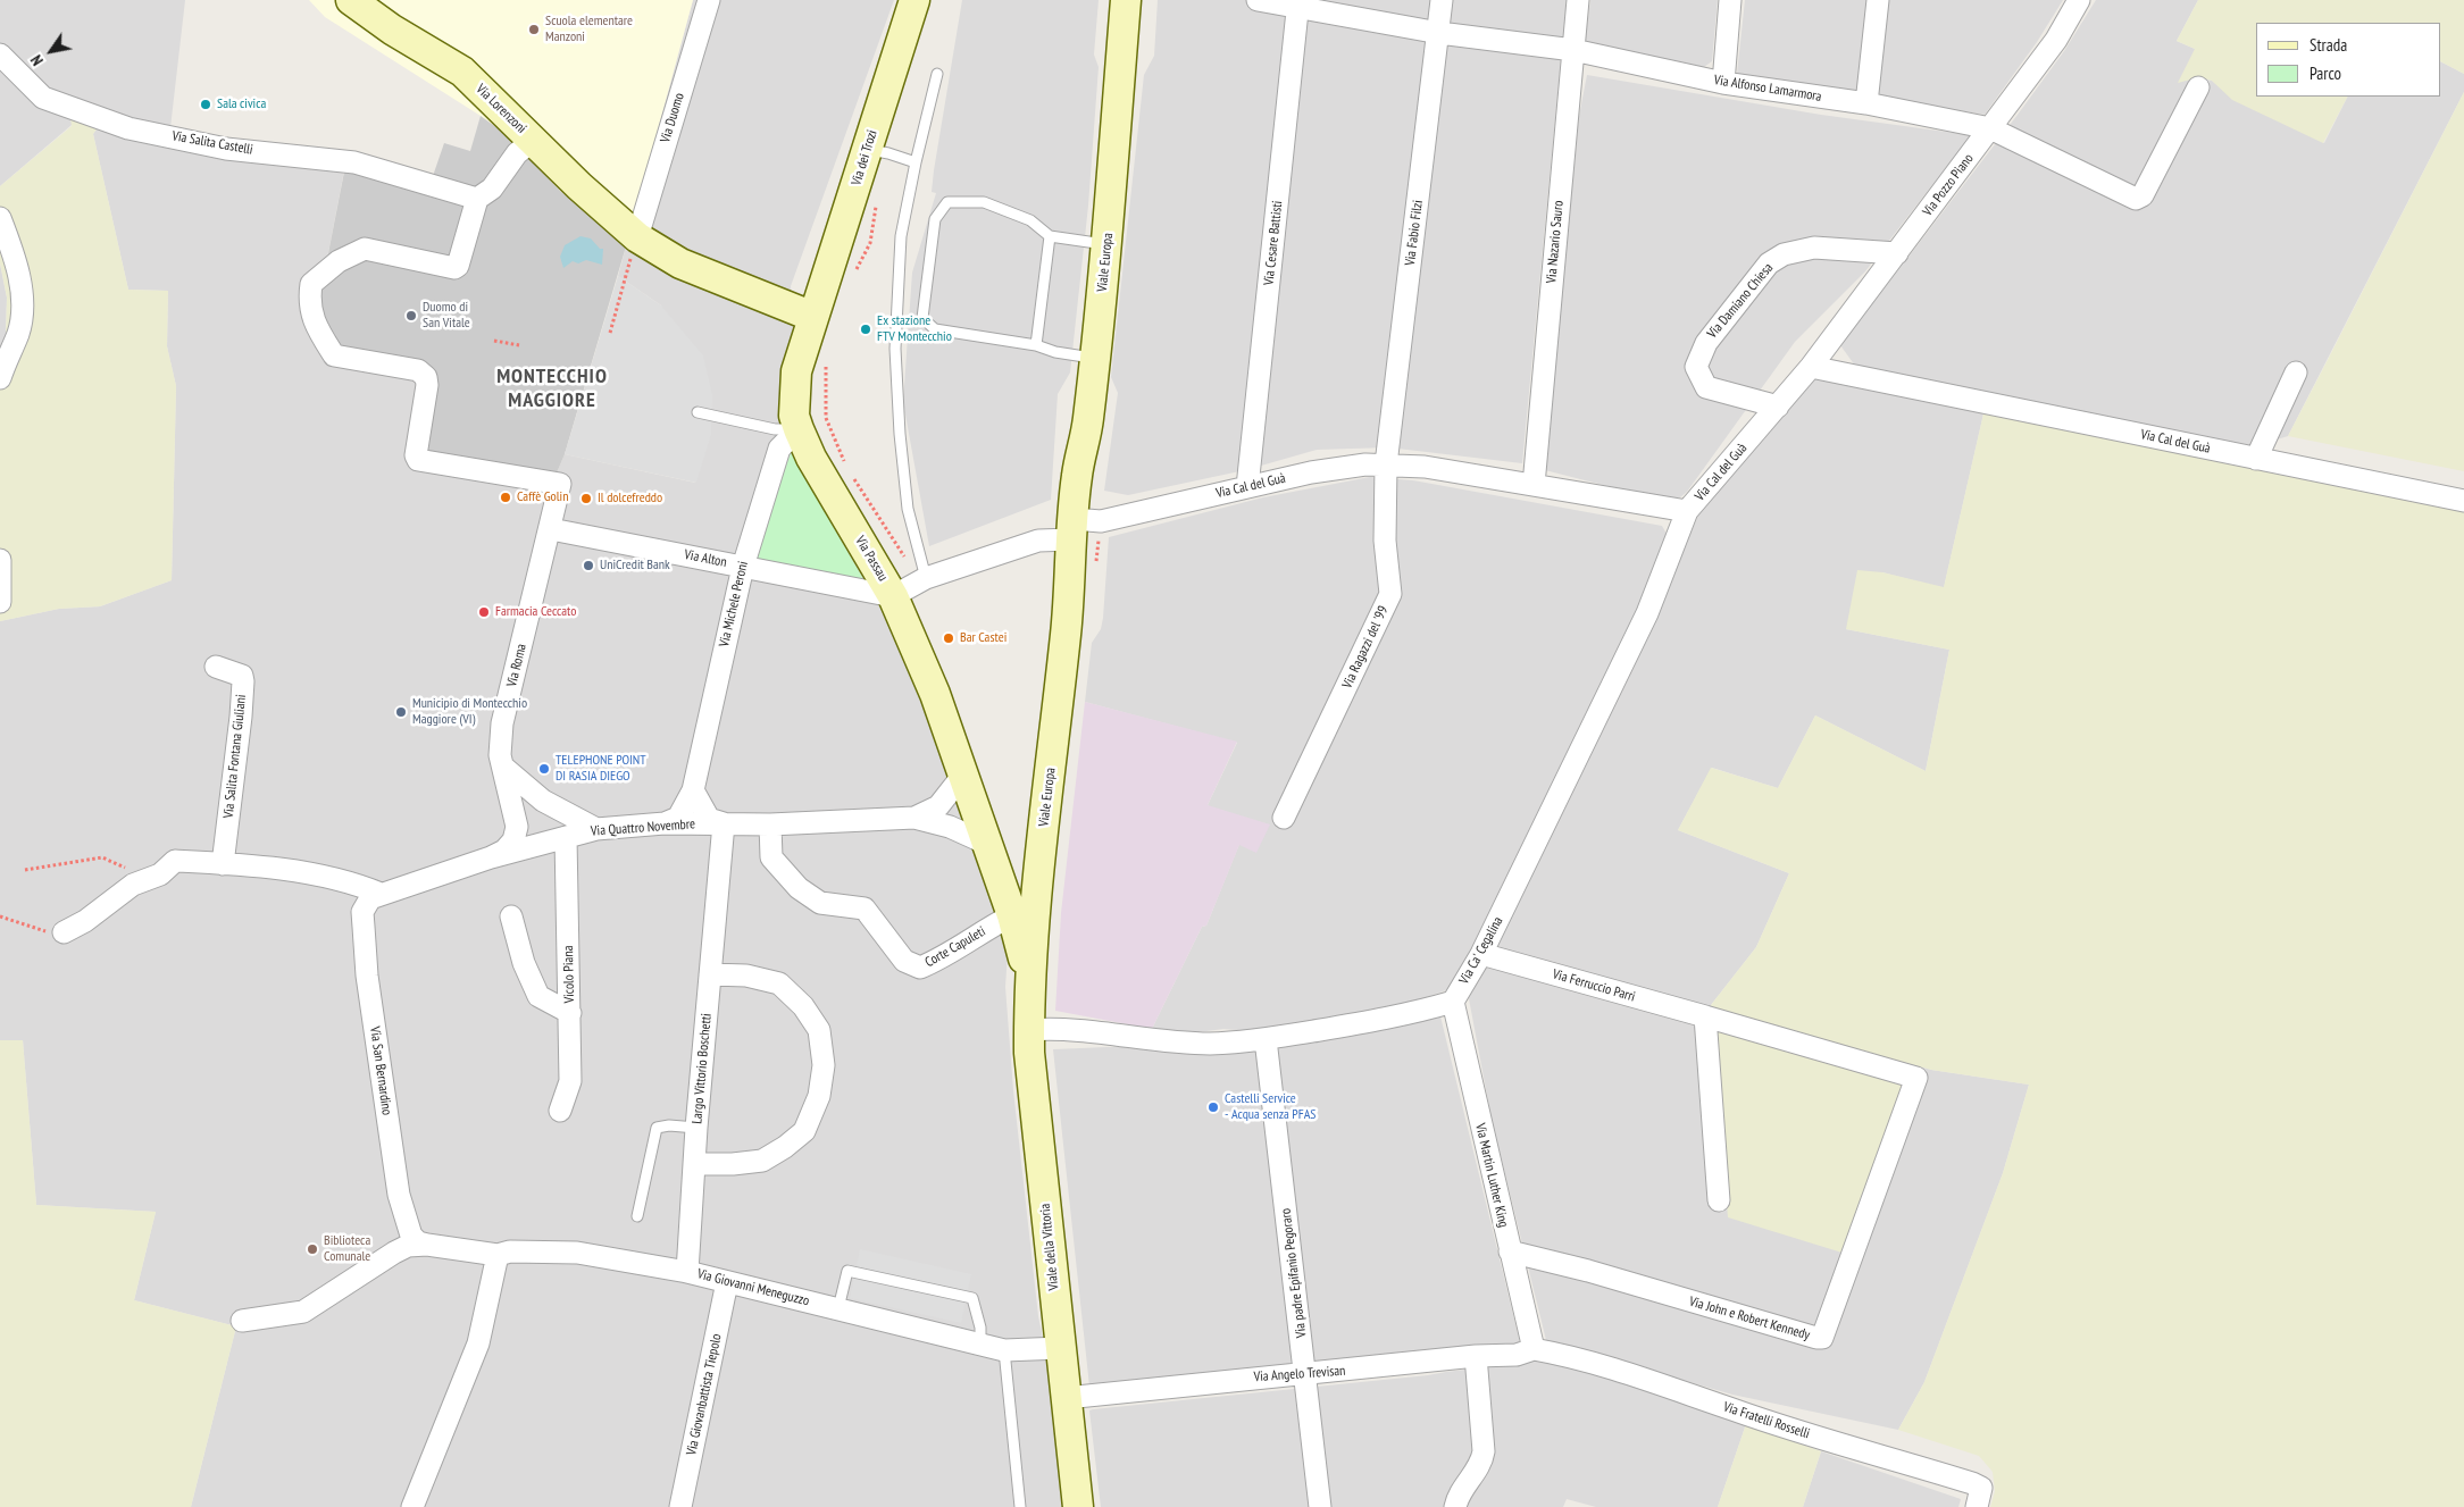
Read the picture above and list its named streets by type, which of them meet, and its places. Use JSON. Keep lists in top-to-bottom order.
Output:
{
  "streets": {
    "main road": [
      "Via Lorenzoni",
      "Via dei Trozi",
      "Viale Europa",
      "Via Passau",
      "Viale della Vittoria"
    ],
    "street": [
      "Via Alfonso Lamarmora",
      "Via Duomo",
      "Via Salita Castelli",
      "Via Pozzo Piano",
      "Via Fabio Filzi",
      "Via Nazario Sauro",
      "Via Cesare Battisti",
      "Via Damiano Chiesa",
      "Via Cal del Guà",
      "Via Alton",
      "Via Michele Peroni",
      "Via Ragazzi del '99",
      "Via Roma",
      "Via Salita Fontana Giuliani",
      "Via Quattro Novembre",
      "Corte Capuleti",
      "Via Ca' Cegalina",
      "Vicolo Piana",
      "Via Ferruccio Parri",
      "Largo Vittorio Boschetti",
      "Via San Bernardino",
      "Via Martin Luther King",
      "Via padre Epifanio Pegoraro",
      "Via Giovanni Meneguzzo",
      "Via John e Robert Kennedy",
      "Via Angelo Trevisan",
      "Via Giovanbattista Tiepolo",
      "Via Fratelli Rosselli"
    ]
  },
  "crossings": [
    ["Via Alfonso Lamarmora", "Via Pozzo Piano"],
    ["Via Alfonso Lamarmora", "Via Fabio Filzi"],
    ["Via Alfonso Lamarmora", "Via Nazario Sauro"],
    ["Via Alfonso Lamarmora", "Via Cesare Battisti"],
    ["Via Lorenzoni", "Via Duomo"],
    ["Via Salita Castelli", "Via Roma"],
    ["Via dei Trozi", "Via Passau"],
    ["Via Pozzo Piano", "Via Damiano Chiesa"],
    ["Via Pozzo Piano", "Via Cal del Guà"],
    ["Via Fabio Filzi", "Via Cal del Guà"],
    ["Via Fabio Filzi", "Via Ragazzi del '99"],
    ["Via Nazario Sauro", "Via Cal del Guà"],
    ["Via Cesare Battisti", "Via Cal del Guà"],
    ["Viale Europa", "Via Cal del Guà"],
    ["Viale Europa", "Via Passau"],
    ["Viale Europa", "Viale della Vittoria"],
    ["Via Damiano Chiesa", "Via Cal del Guà"],
    ["Via Cal del Guà", "Via Alton"],
    ["Via Cal del Guà", "Via Passau"],
    ["Via Cal del Guà", "Via Ragazzi del '99"],
    ["Via Cal del Guà", "Via Ca' Cegalina"],
    ["Via Alton", "Via Passau"],
    ["Via Alton", "Via Michele Peroni"],
    ["Via Alton", "Via Roma"],
    ["Via Passau", "Via Michele Peroni"],
    ["Via Passau", "Via Quattro Novembre"],
    ["Via Passau", "Corte Capuleti"],
    ["Via Passau", "Viale della Vittoria"],
    ["Via Michele Peroni", "Via Quattro Novembre"],
    ["Via Roma", "Via Quattro Novembre"],
    ["Via Quattro Novembre", "Corte Capuleti"],
    ["Via Quattro Novembre", "Vicolo Piana"],
    ["Via Quattro Novembre", "Largo Vittorio Boschetti"],
    ["Via Quattro Novembre", "Via San Bernardino"],
    ["Via Ca' Cegalina", "Via Ferruccio Parri"],
    ["Via Ca' Cegalina", "Via Martin Luther King"],
    ["Via Ca' Cegalina", "Viale della Vittoria"],
    ["Via Ca' Cegalina", "Via padre Epifanio Pegoraro"],
    ["Via Ferruccio Parri", "Via John e Robert Kennedy"],
    ["Largo Vittorio Boschetti", "Via Giovanni Meneguzzo"],
    ["Via Martin Luther King", "Via John e Robert Kennedy"],
    ["Via Martin Luther King", "Via Angelo Trevisan"],
    ["Via Martin Luther King", "Via Fratelli Rosselli"],
    ["Viale della Vittoria", "Via Giovanni Meneguzzo"],
    ["Viale della Vittoria", "Via Angelo Trevisan"],
    ["Via padre Epifanio Pegoraro", "Via Angelo Trevisan"],
    ["Via Giovanni Meneguzzo", "Via Giovanbattista Tiepolo"],
    ["Via Angelo Trevisan", "Via Fratelli Rosselli"]
  ],
  "districts": ["MONTECCHIO MAGGIORE"],
  "places": [
    "Scuola elementare Manzoni",
    "Sala civica",
    "Duomo di San Vitale",
    "Ex stazione FTV Montecchio",
    "Caffè Golin",
    "Il dolcefreddo",
    "UniCredit Bank",
    "Farmacia Ceccato",
    "Bar Castei",
    "Municipio di Montecchio Maggiore (VI)",
    "TELEPHONE POINT DI RASIA DIEGO",
    "Castelli Service - Acqua senza PFAS",
    "Biblioteca Comunale"
  ],
  "legend": ["Strada", "Parco"],
  "north": "bottom left"
}
